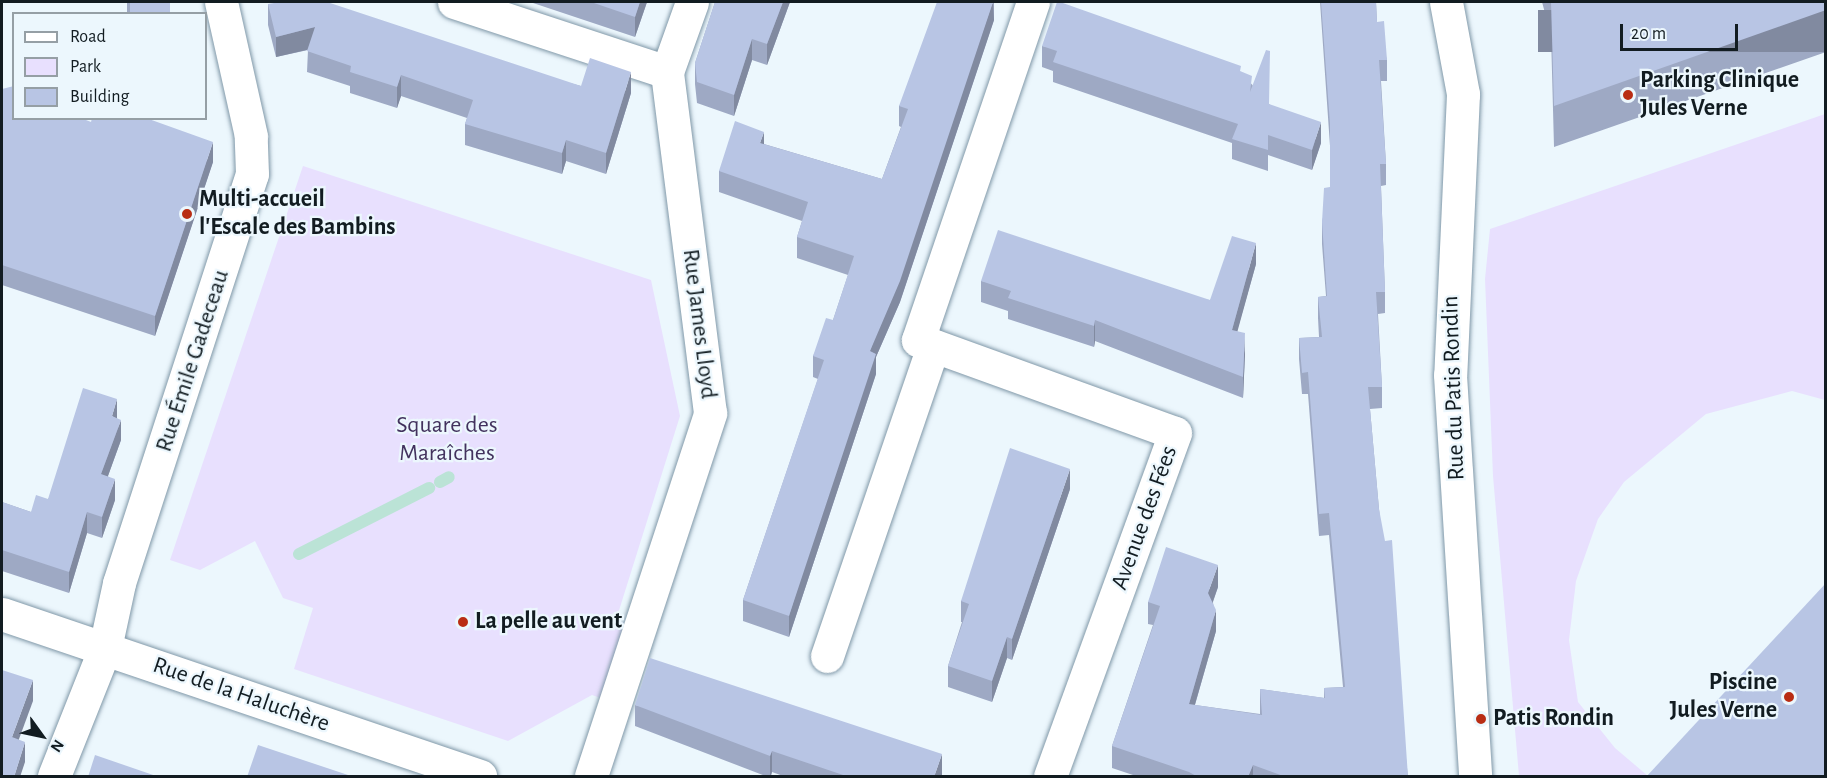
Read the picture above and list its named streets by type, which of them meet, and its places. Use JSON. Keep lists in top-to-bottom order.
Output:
{
  "streets": {
    "street": [
      "Rue James Lloyd",
      "Rue Émile Gadeceau",
      "Rue du Patis Rondin",
      "Avenue des Fées",
      "Rue de la Haluchère"
    ]
  },
  "crossings": [
    ["Rue Émile Gadeceau", "Rue de la Haluchère"]
  ],
  "parks": ["Square des Maraîches"],
  "places": [
    "Parking Clinique Jules Verne",
    "Multi-accueil l'Escale des Bambins",
    "La pelle au vent",
    "Piscine Jules Verne",
    "Patis Rondin"
  ],
  "legend": ["Road", "Park", "Building"],
  "scale_bar": "20 m",
  "north": "bottom right"
}
